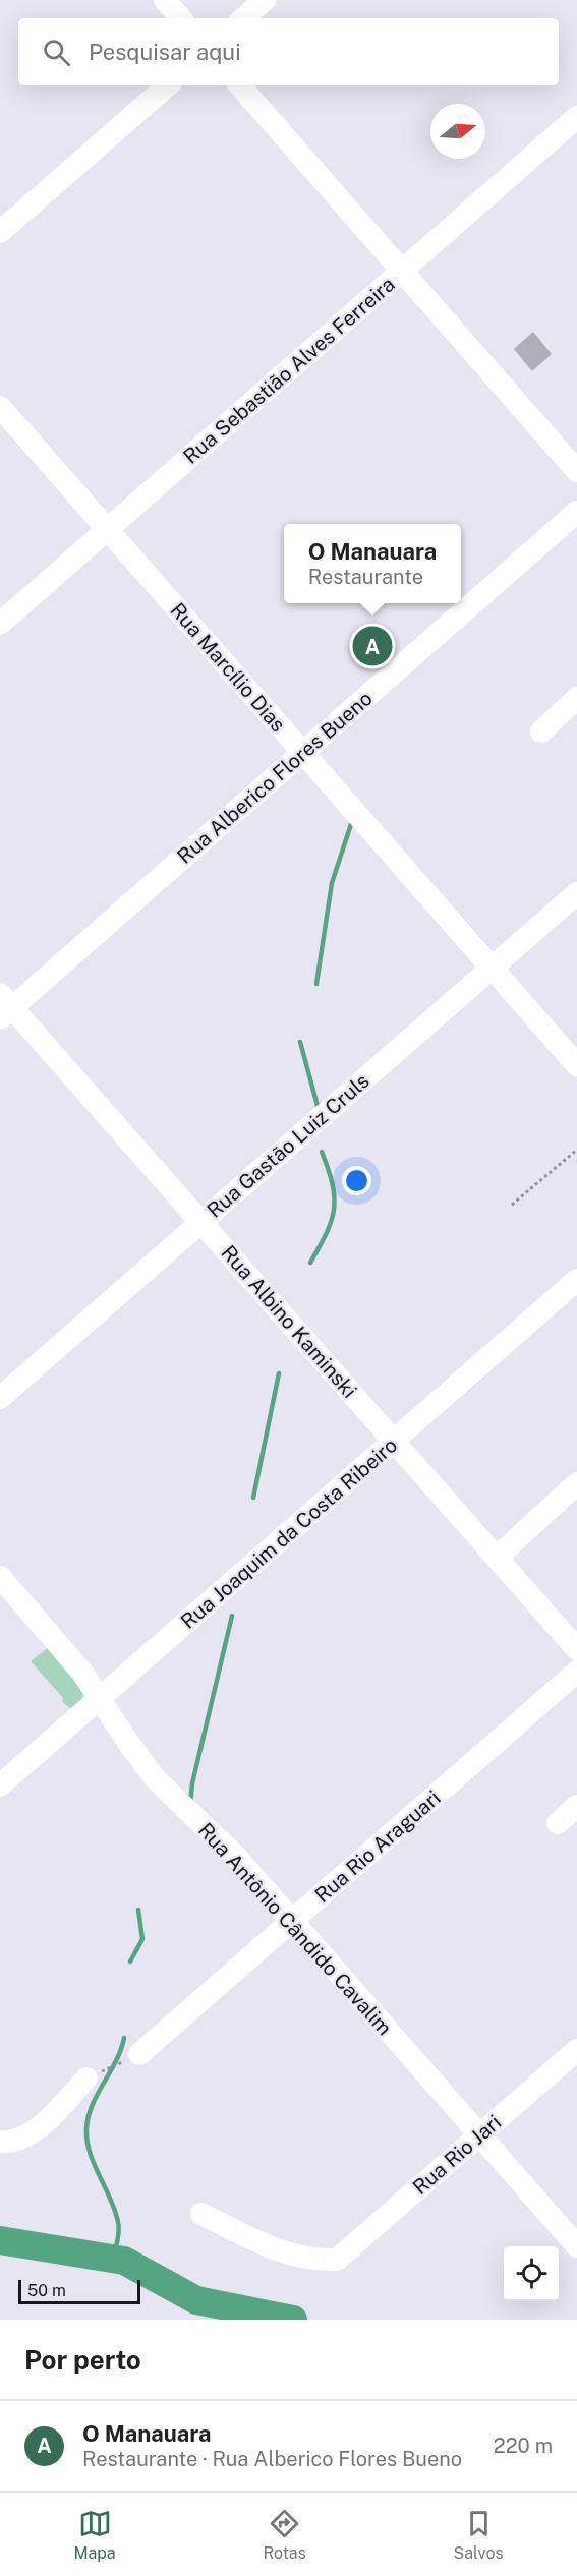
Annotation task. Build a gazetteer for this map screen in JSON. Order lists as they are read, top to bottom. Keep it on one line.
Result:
{"streets":{"street":["Rua Sebastião Alves Ferreira","Rua Marcílio Dias","Rua Alberico Flores Bueno","Rua Gastão Luiz Cruls","Rua Albino Kaminski","Rua Joaquim da Costa Ribeiro","Rua Rio Araguari","Rua Antônio Cândido Cavalim","Rua Rio Jari"]},"crossings":[["Rua Sebastião Alves Ferreira","Rua Marcílio Dias"],["Rua Marcílio Dias","Rua Alberico Flores Bueno"],["Rua Marcílio Dias","Rua Gastão Luiz Cruls"],["Rua Alberico Flores Bueno","Rua Albino Kaminski"],["Rua Gastão Luiz Cruls","Rua Albino Kaminski"],["Rua Albino Kaminski","Rua Joaquim da Costa Ribeiro"],["Rua Joaquim da Costa Ribeiro","Rua Antônio Cândido Cavalim"],["Rua Rio Araguari","Rua Antônio Cândido Cavalim"],["Rua Antônio Cândido Cavalim","Rua Rio Jari"]],"scale_bar":"50 m","north":"right","page":{"search":"Pesquisar aqui","popup":["O Manauara","Restaurante"],"pins":"A","scale":"50 m","heading":"Por perto","list":[{"mark":"A","name":"O Manauara","note":"Restaurante · Rua Alberico Flores Bueno","value":"220 m"}],"nav":["Mapa","Rotas","Salvos"]}}
